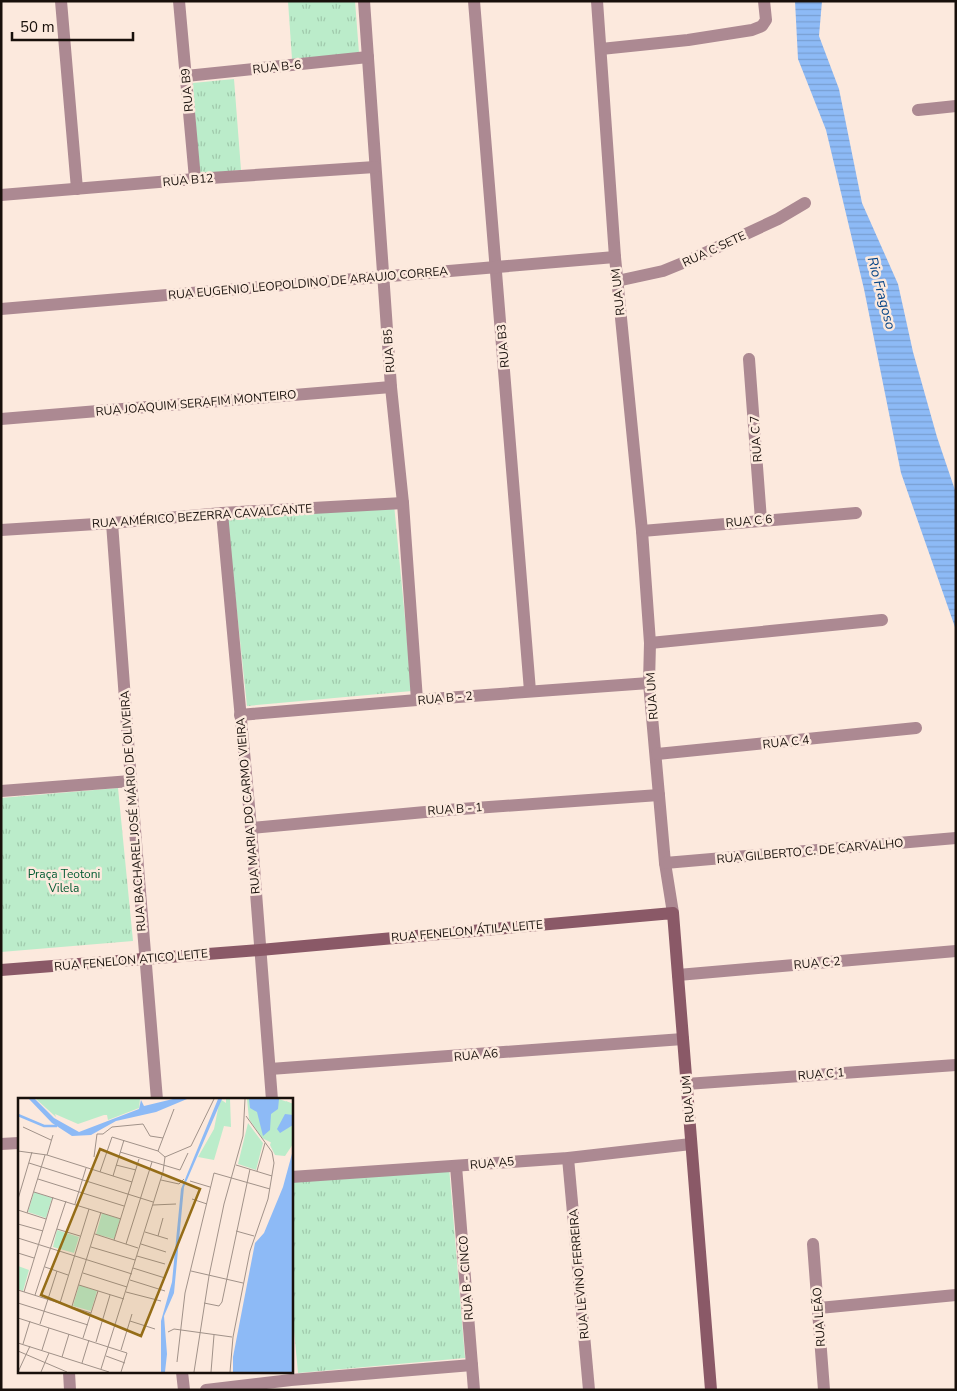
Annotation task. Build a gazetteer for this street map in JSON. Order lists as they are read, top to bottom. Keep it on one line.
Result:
{"streets":{"street":["RUA B-6","RUA B9","RUA B12","RUA C SETE","RUA EUGENIO LEOPOLDINO DE ARAUJO CORREA","RUA UM","RUA B3","RUA B5","RUA JOAQUIM SERAFIM MONTEIRO","RUA C 7","RUA AMÉRICO BEZERRA CAVALCANTE","RUA C 6","RUA B - 2","RUA C 4","RUA MARIA DO CARMO VIEIRA","RUA B - 1","RUA BACHAREL JOSÉ MÁRIO DE OLIVEIRA","RUA GILBERTO C. DE CARVALHO","RUA FENELON ÁTILA LEITE","RUA FENELON ATICO LEITE","RUA C 2","RUA A6","RUA C 1","RUA A5","RUA LEVINO FERREIRA","RUA B - CINCO","RUA LEÃO"]},"crossings":[["RUA B-6","RUA B9"],["RUA B-6","RUA B5"],["RUA B9","RUA B12"],["RUA B12","RUA B5"],["RUA C SETE","RUA UM"],["RUA EUGENIO LEOPOLDINO DE ARAUJO CORREA","RUA UM"],["RUA EUGENIO LEOPOLDINO DE ARAUJO CORREA","RUA B3"],["RUA EUGENIO LEOPOLDINO DE ARAUJO CORREA","RUA B5"],["RUA UM","RUA C 6"],["RUA UM","RUA B - 2"],["RUA UM","RUA C 4"],["RUA UM","RUA B - 1"],["RUA UM","RUA GILBERTO C. DE CARVALHO"],["RUA UM","RUA FENELON ÁTILA LEITE"],["RUA UM","RUA C 2"],["RUA UM","RUA A6"],["RUA UM","RUA C 1"],["RUA UM","RUA A5"],["RUA B3","RUA B - 2"],["RUA B5","RUA JOAQUIM SERAFIM MONTEIRO"],["RUA B5","RUA AMÉRICO BEZERRA CAVALCANTE"],["RUA B5","RUA B - 2"],["RUA C 7","RUA C 6"],["RUA AMÉRICO BEZERRA CAVALCANTE","RUA MARIA DO CARMO VIEIRA"],["RUA AMÉRICO BEZERRA CAVALCANTE","RUA BACHAREL JOSÉ MÁRIO DE OLIVEIRA"],["RUA B - 2","RUA MARIA DO CARMO VIEIRA"],["RUA MARIA DO CARMO VIEIRA","RUA B - 1"],["RUA MARIA DO CARMO VIEIRA","RUA FENELON ÁTILA LEITE"],["RUA MARIA DO CARMO VIEIRA","RUA FENELON ATICO LEITE"],["RUA MARIA DO CARMO VIEIRA","RUA A6"],["RUA BACHAREL JOSÉ MÁRIO DE OLIVEIRA","RUA FENELON ATICO LEITE"],["RUA FENELON ÁTILA LEITE","RUA FENELON ATICO LEITE"],["RUA A5","RUA LEVINO FERREIRA"],["RUA A5","RUA B - CINCO"]],"water":["Rio Fragoso"],"parks":["Praça Teotoni Vilela"],"scale_bar":"50 m"}
